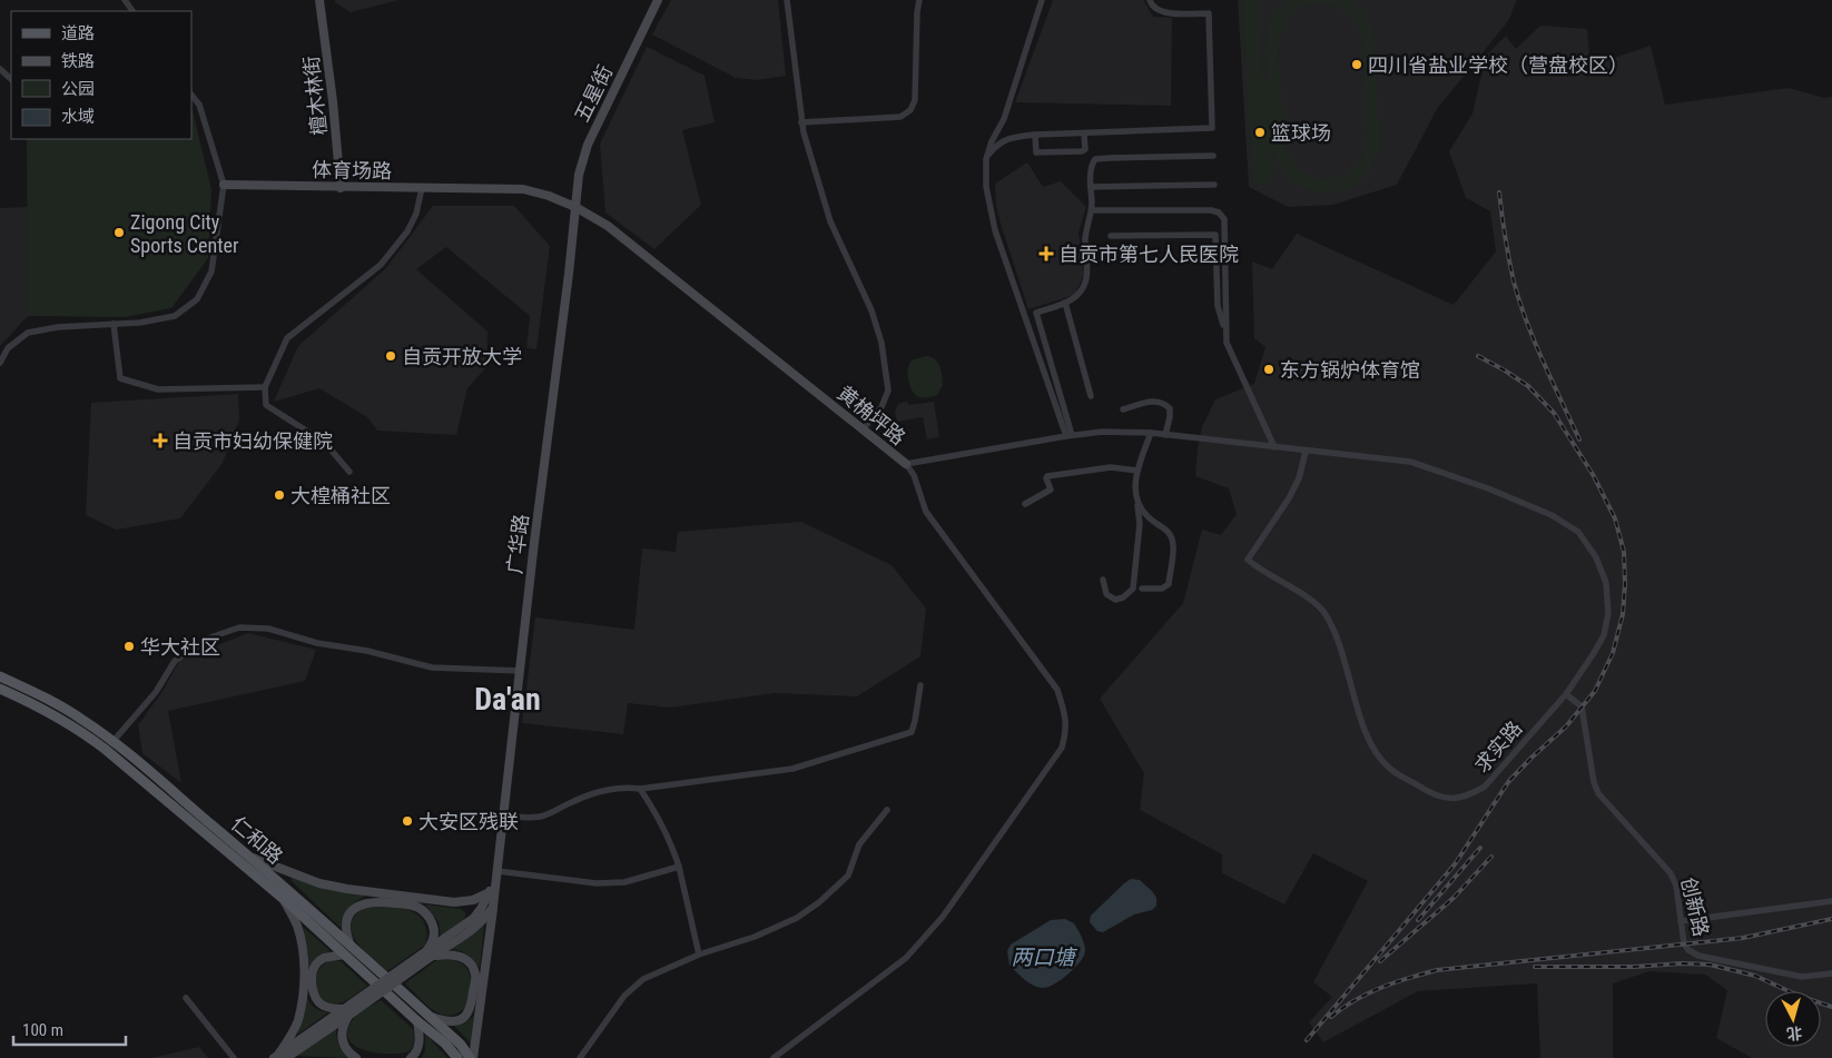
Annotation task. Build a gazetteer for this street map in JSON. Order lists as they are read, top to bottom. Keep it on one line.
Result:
{"streets":{"main road":["五星街","檀木林街","体育场路","黄桷坪路","广华路","仁和路"],"street":["求实路","创新路"]},"crossings":[["五星街","体育场路"],["五星街","黄桷坪路"],["五星街","广华路"],["檀木林街","体育场路"],["体育场路","黄桷坪路"],["体育场路","广华路"],["黄桷坪路","广华路"],["黄桷坪路","求实路"],["广华路","仁和路"],["求实路","创新路"]],"districts":["Da'an"],"water":["两口塘"],"places":{"other":["四川省盐业学校（营盘校区）","篮球场","Zigong City Sports Center","自贡开放大学","东方锅炉体育馆","大楻桶社区","华大社区","大安区残联"],"health":["自贡市第七人民医院","自贡市妇幼保健院"]},"legend":["道路","铁路","公园","水域"],"scale_bar":"100 m","north":"bottom"}
